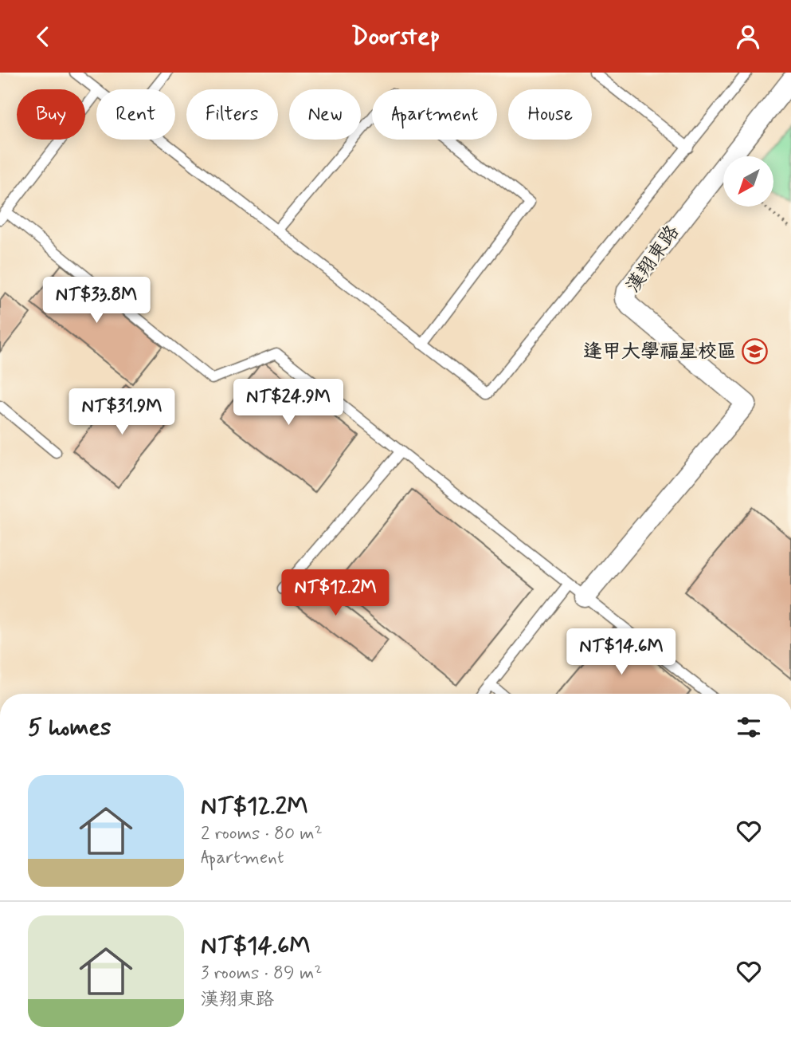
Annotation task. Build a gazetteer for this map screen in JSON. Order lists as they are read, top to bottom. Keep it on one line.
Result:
{"streets":{"street":["漢翔東路"]},"places":{"school or university":["逢甲大學福星校區"]},"north":"bottom left","page":{"header":"Doorstep","chip":["Buy","Rent","Filters","New","Apartment","House"],"price":["NT$33.8M","NT$24.9M","NT$31.9M","NT$12.2M","NT$14.6M"],"heading":"5 homes","list":[{"name":"NT$12.2M","note":"2 rooms · 80 m² · Apartment"},{"name":"NT$14.6M","note":"3 rooms · 89 m² · 漢翔東路"}]}}
